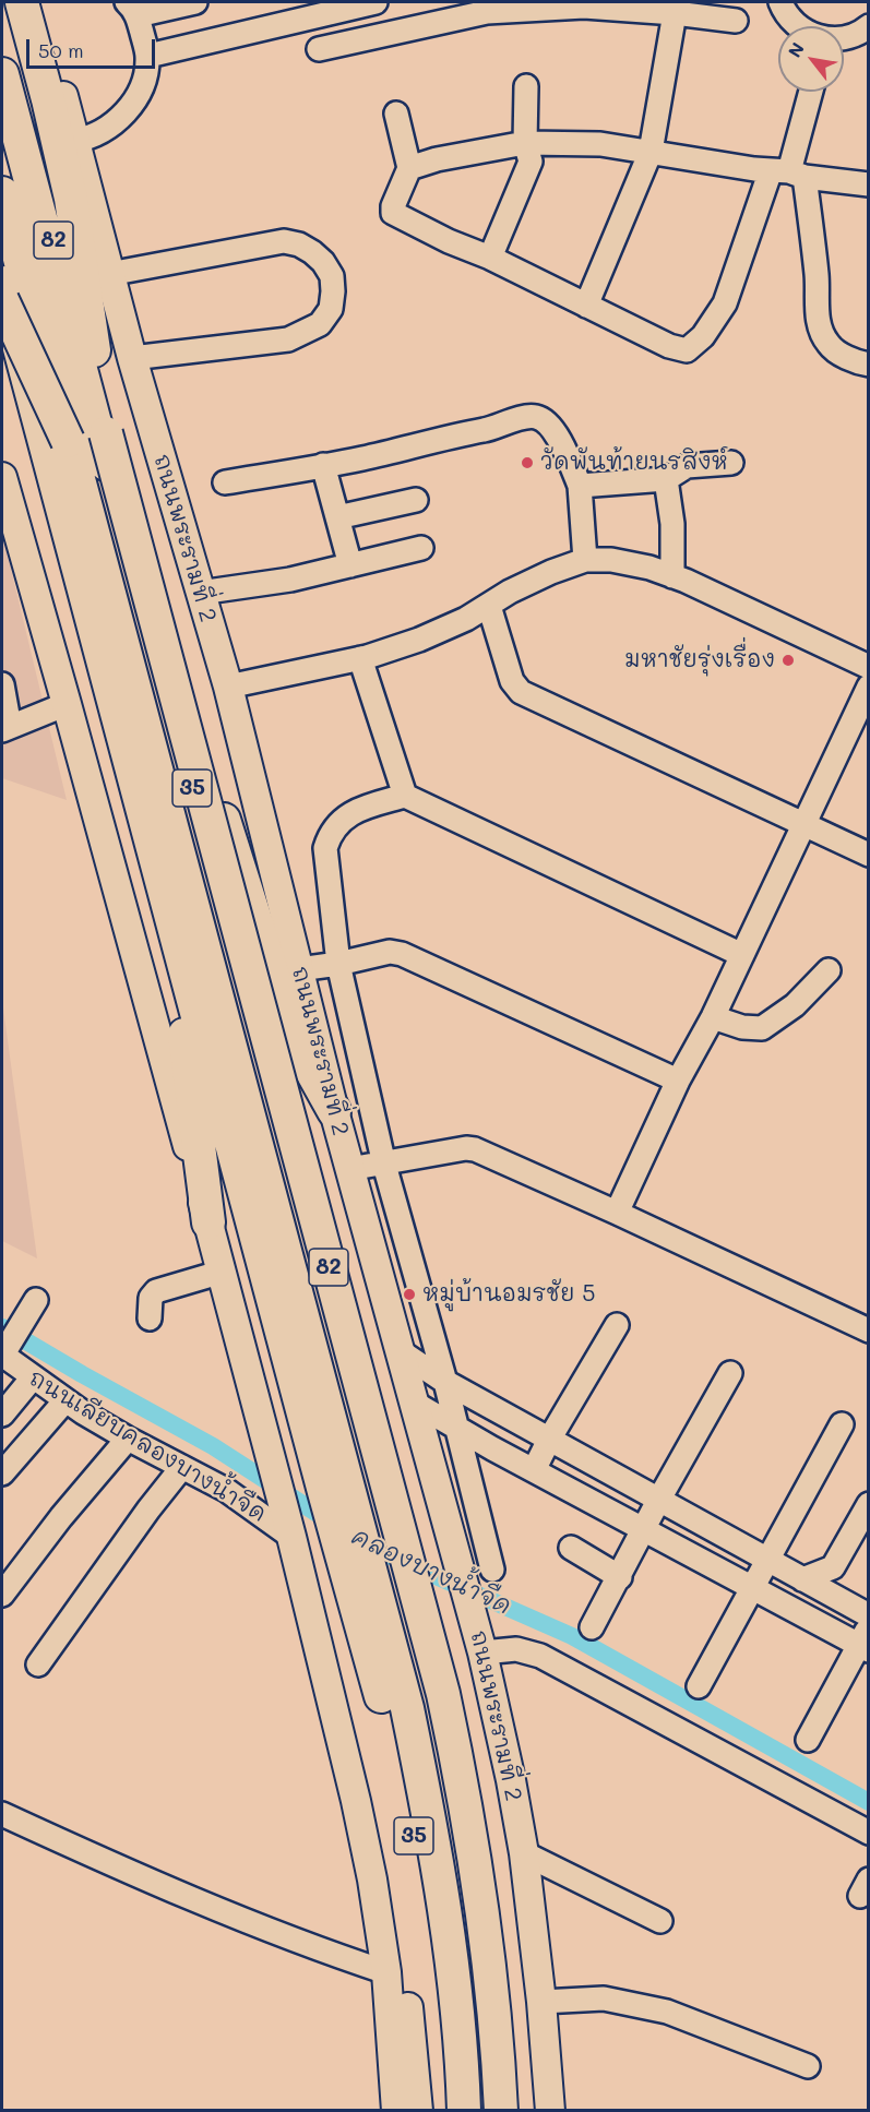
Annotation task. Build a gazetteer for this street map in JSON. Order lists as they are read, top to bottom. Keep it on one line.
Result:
{"streets":{"highway":["82","35"],"main road":["ถนนพระรามที่ 2"],"street":["ถนนเลียบคลองบางน้ำจืด"]},"crossings":[["82","35"],["35","ถนนเลียบคลองบางน้ำจืด"]],"water":["คลองบางน้ำจืด"],"places":["วัดพันท้ายนรสิงห์","มหาชัยรุ่งเรื่อง","หมู่บ้านอมรชัย 5"],"scale_bar":"50 m","north":"top left"}
